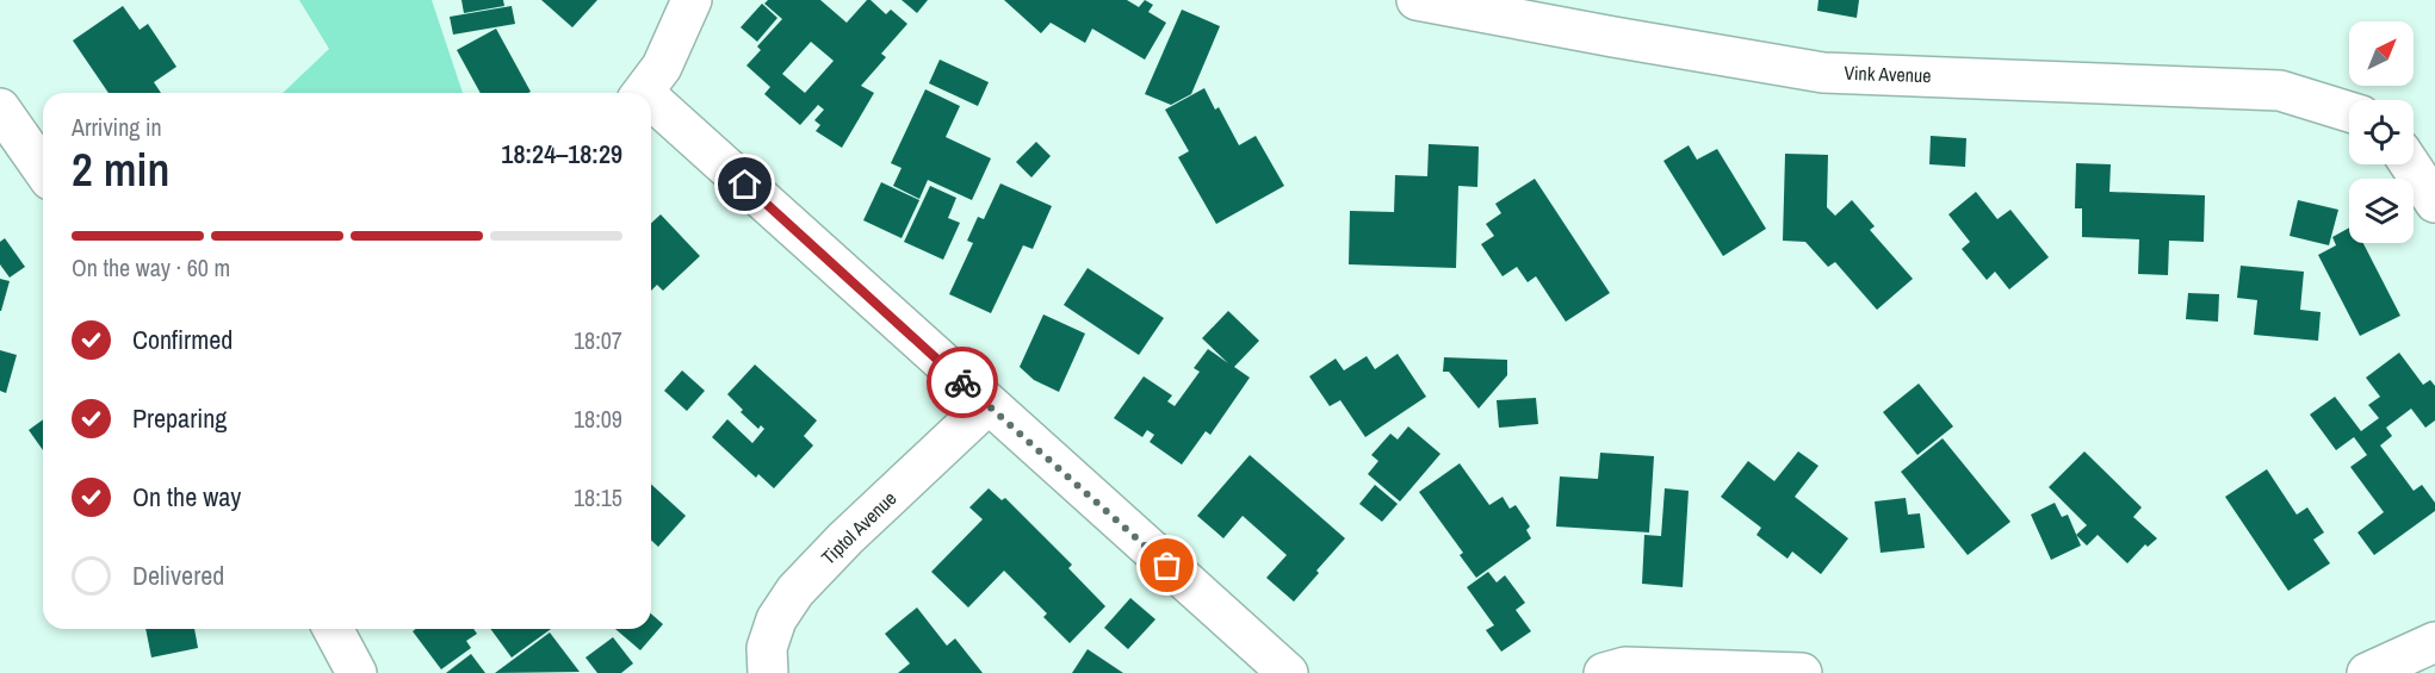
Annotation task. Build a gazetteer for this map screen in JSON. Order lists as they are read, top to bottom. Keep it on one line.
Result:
{"streets":{"street":["Vink Avenue","Tiptol Avenue"]},"north":"top right","page":{"heading":["2 min","Arriving in","18:24–18:29"],"bar":"On the way · 60 m","list":[["Confirmed","18:07"],["Preparing","18:09"],["On the way","18:15"],"Delivered"]}}
